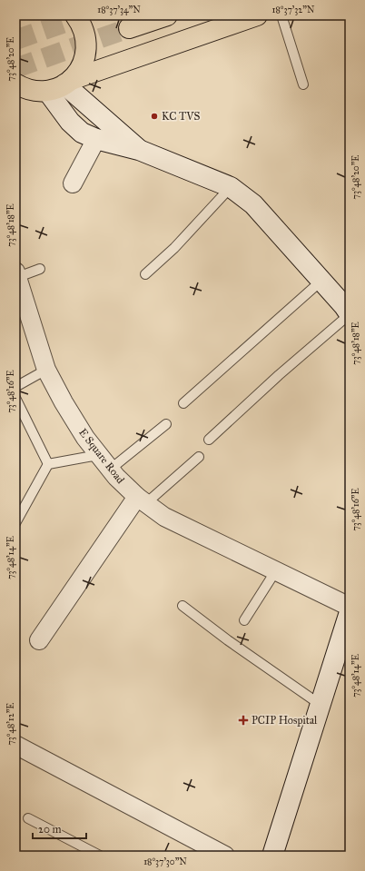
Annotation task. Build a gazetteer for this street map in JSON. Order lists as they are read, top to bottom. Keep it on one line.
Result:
{"streets":{"street":["E Square Road"]},"places":{"other":["KC TVS"],"health":["PCIP Hospital"]},"scale_bar":"20 m","coordinates":["18°37'34\"N","18°37'32\"N","73°48'20\"E","73°48'18\"E","73°48'16\"E","73°48'14\"E","73°48'12\"E","18°37'30\"N"]}
